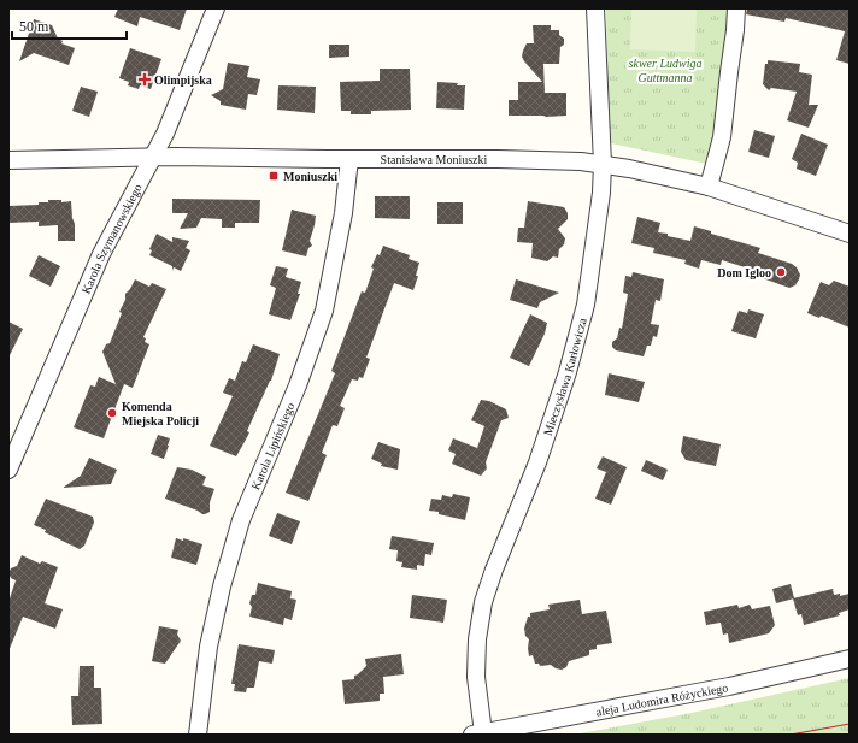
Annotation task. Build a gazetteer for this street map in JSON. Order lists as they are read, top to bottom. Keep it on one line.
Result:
{"streets":{"street":["Stanisława Moniuszki","Karola Szymanowskiego","Mieczysława Karłowicza","Karola Lipińskiego","aleja Ludomira Różyckiego"]},"crossings":[["Stanisława Moniuszki","Karola Szymanowskiego"],["Stanisława Moniuszki","Mieczysława Karłowicza"],["Stanisława Moniuszki","Karola Lipińskiego"],["Mieczysława Karłowicza","aleja Ludomira Różyckiego"]],"parks":["skwer Ludwiga Guttmanna"],"places":{"health":["Olimpijska"],"transit":["Moniuszki"],"other":["Dom Igloo","Komenda Miejska Policji"]},"scale_bar":"50 m"}
